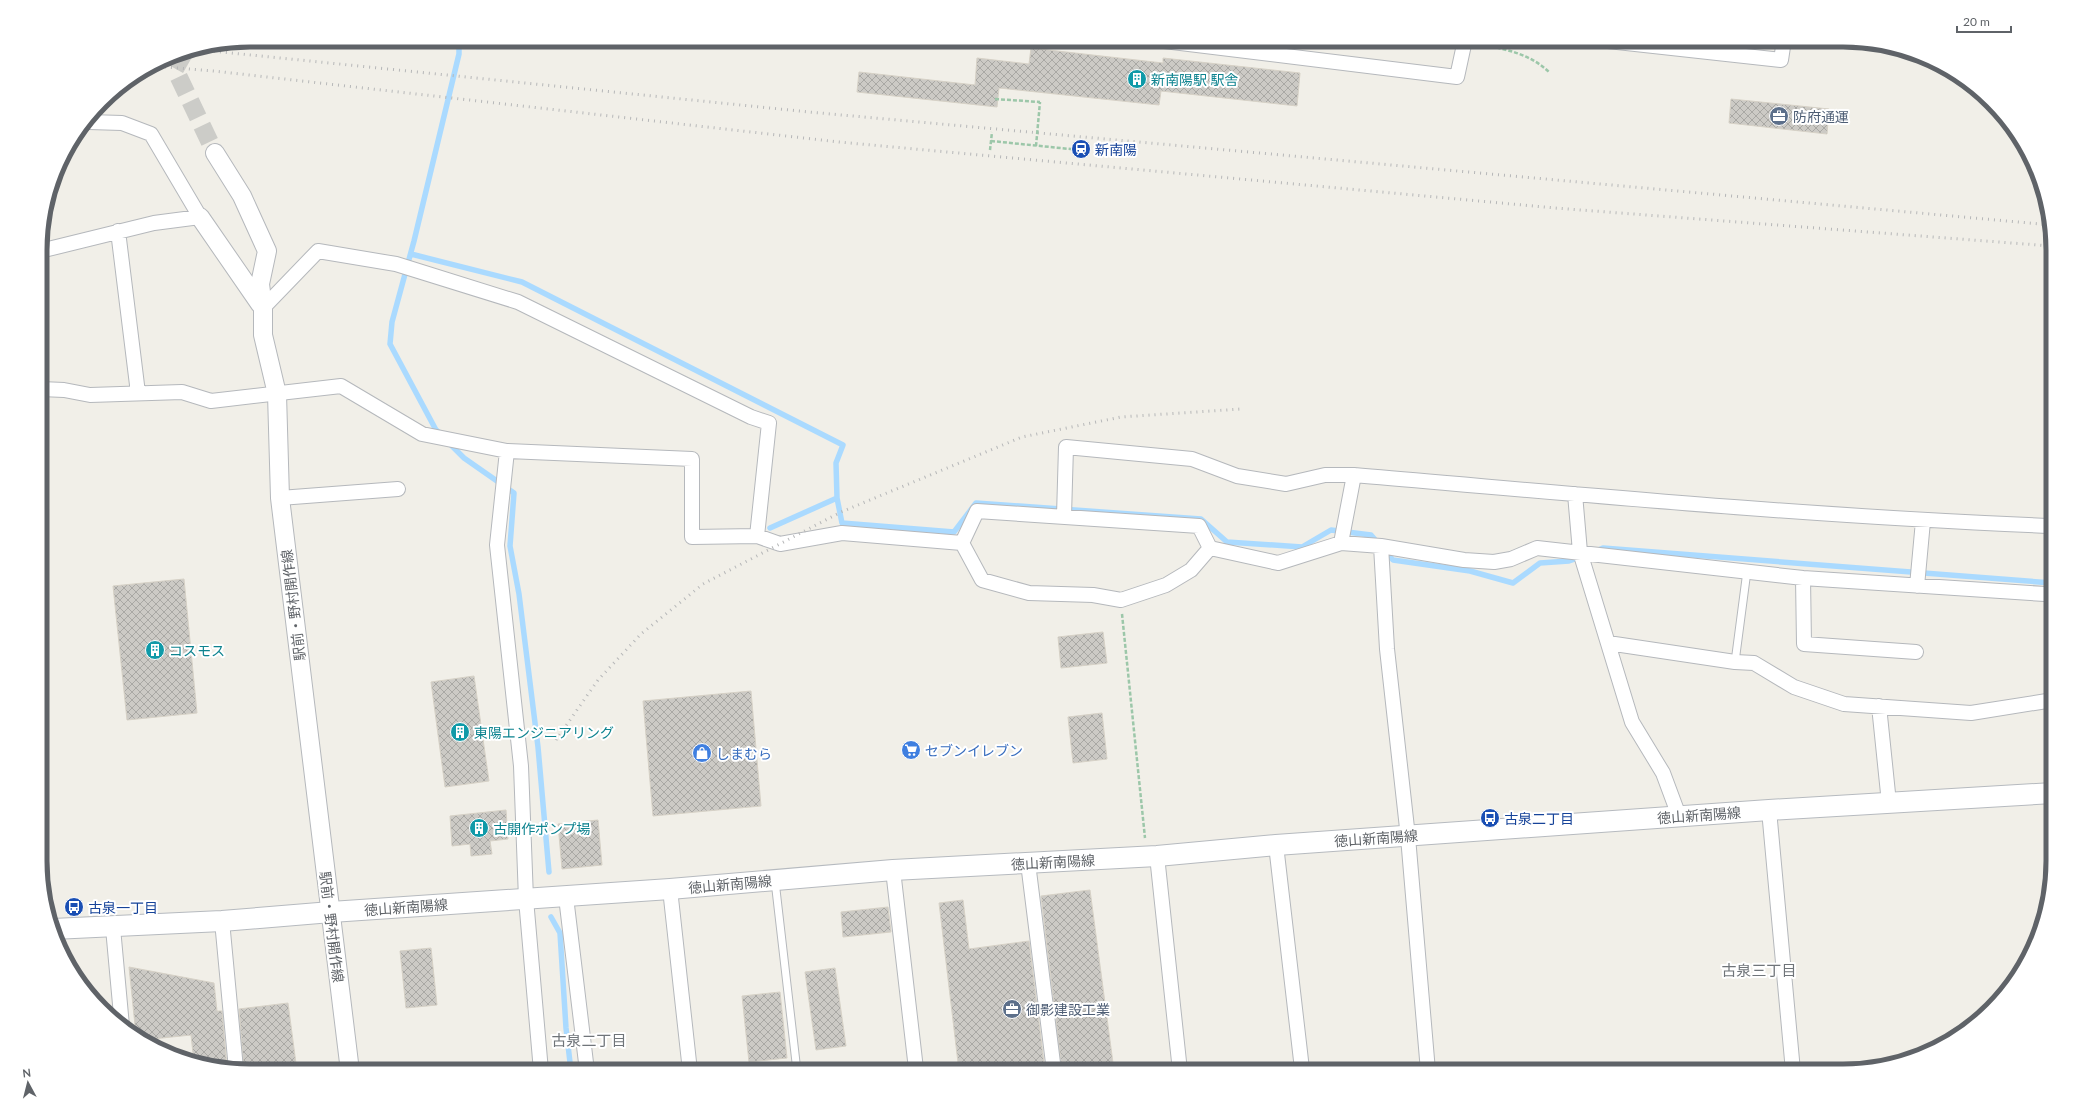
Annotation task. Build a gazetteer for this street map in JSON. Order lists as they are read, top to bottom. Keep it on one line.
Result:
{"streets":{"main road":["徳山新南陽線"],"street":["駅前・野村開作線"]},"crossings":[["駅前・野村開作線","徳山新南陽線"]],"districts":["古泉三丁目","古泉二丁目"],"places":{"building":["新南陽駅 駅舎","コスモス","東陽エンジニアリング","古開作ポンプ場"],"office":["防府通運","御影建設工業"],"station":["新南陽"],"supermarket":["セブンイレブン"],"shop":["しまむら"],"bus stop":["古泉二丁目","古泉一丁目"]},"scale_bar":"20 m","north":"top"}
